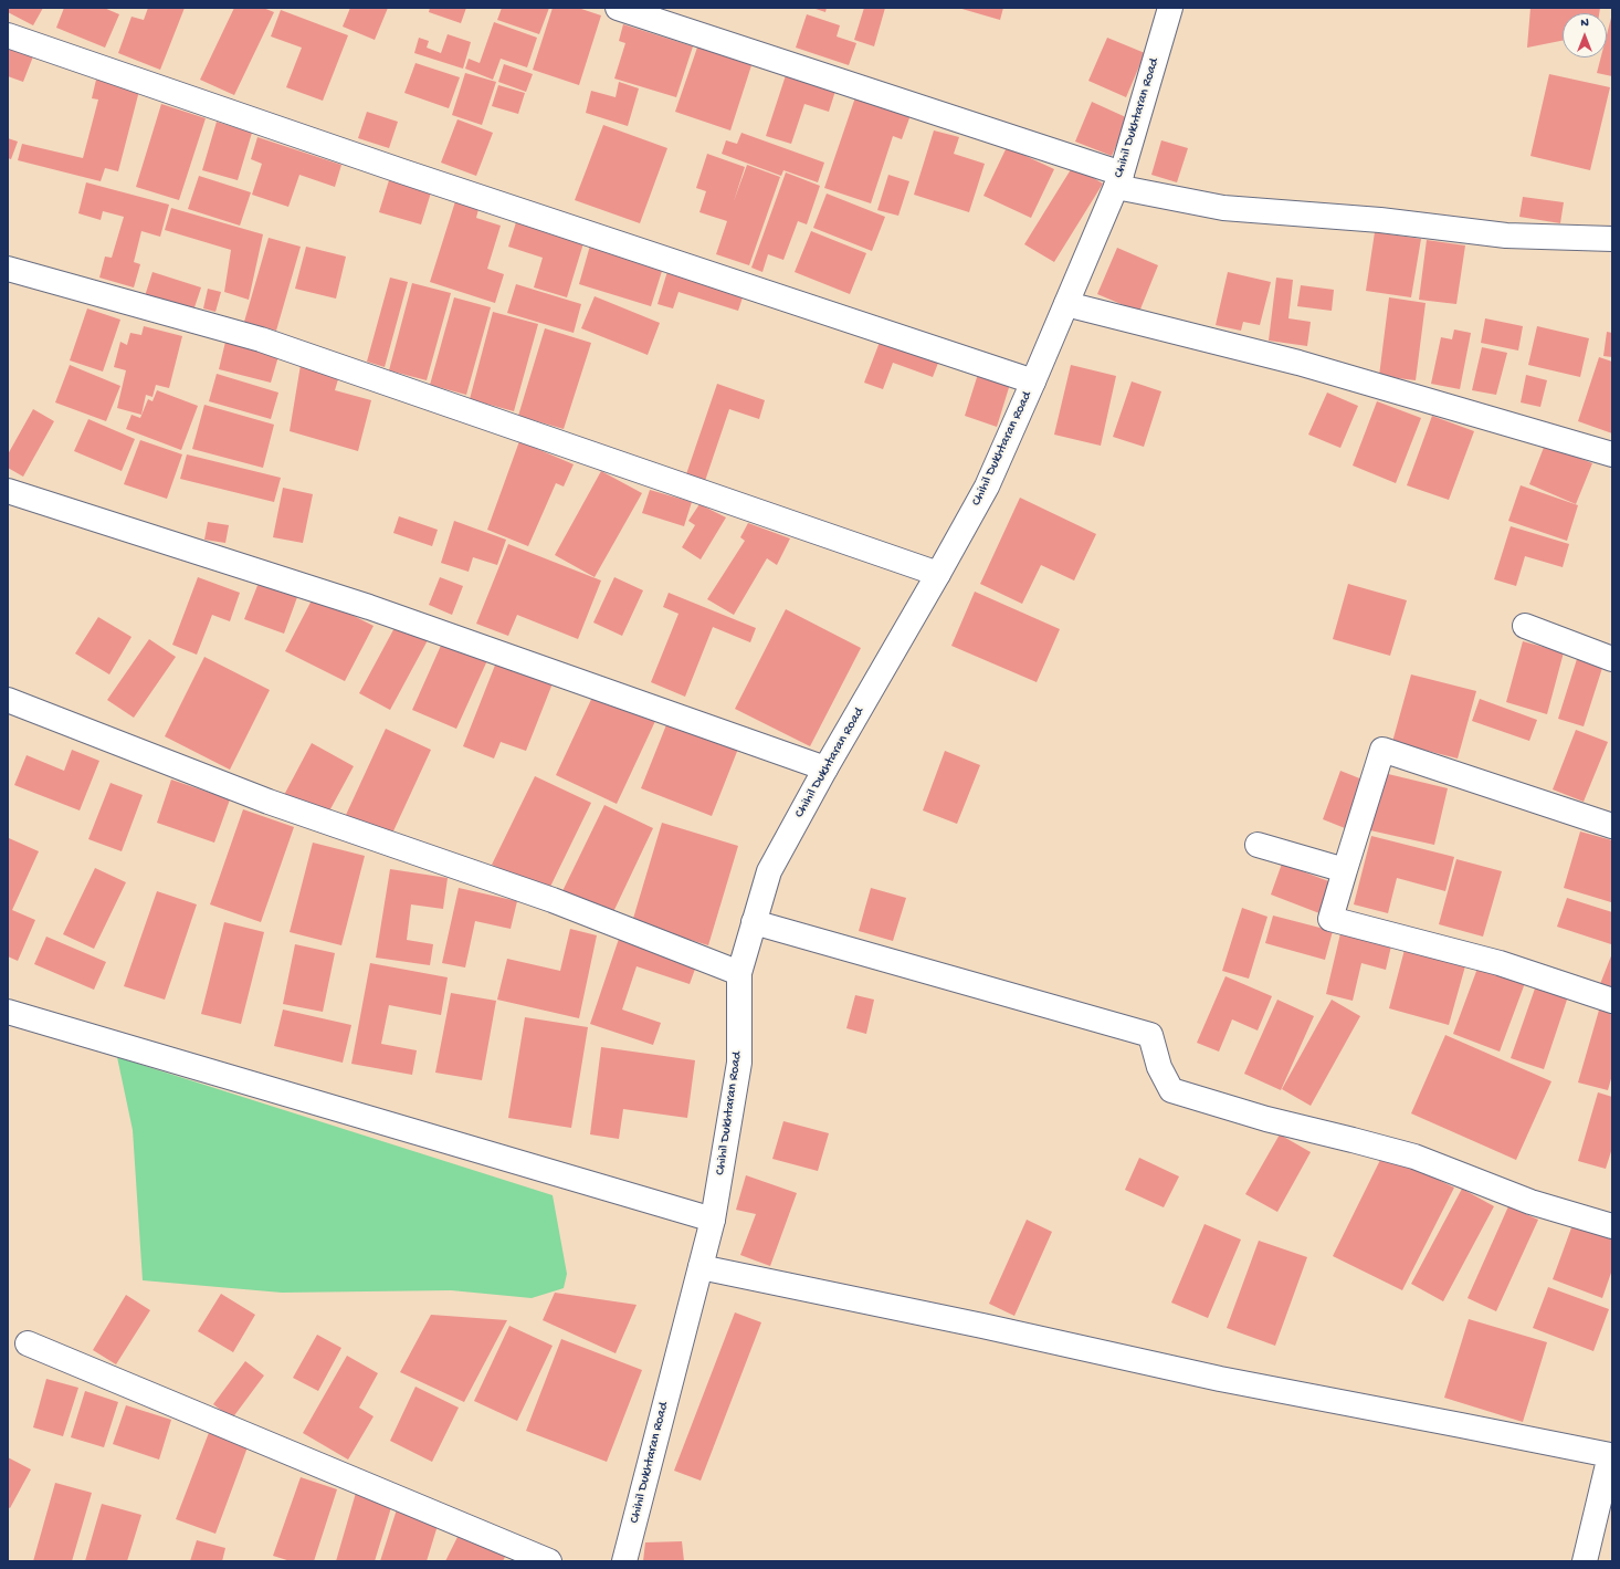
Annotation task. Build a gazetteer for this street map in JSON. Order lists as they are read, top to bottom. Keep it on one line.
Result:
{"streets":{"street":["Chihil Dukhtaran Road"]},"north":"top"}
